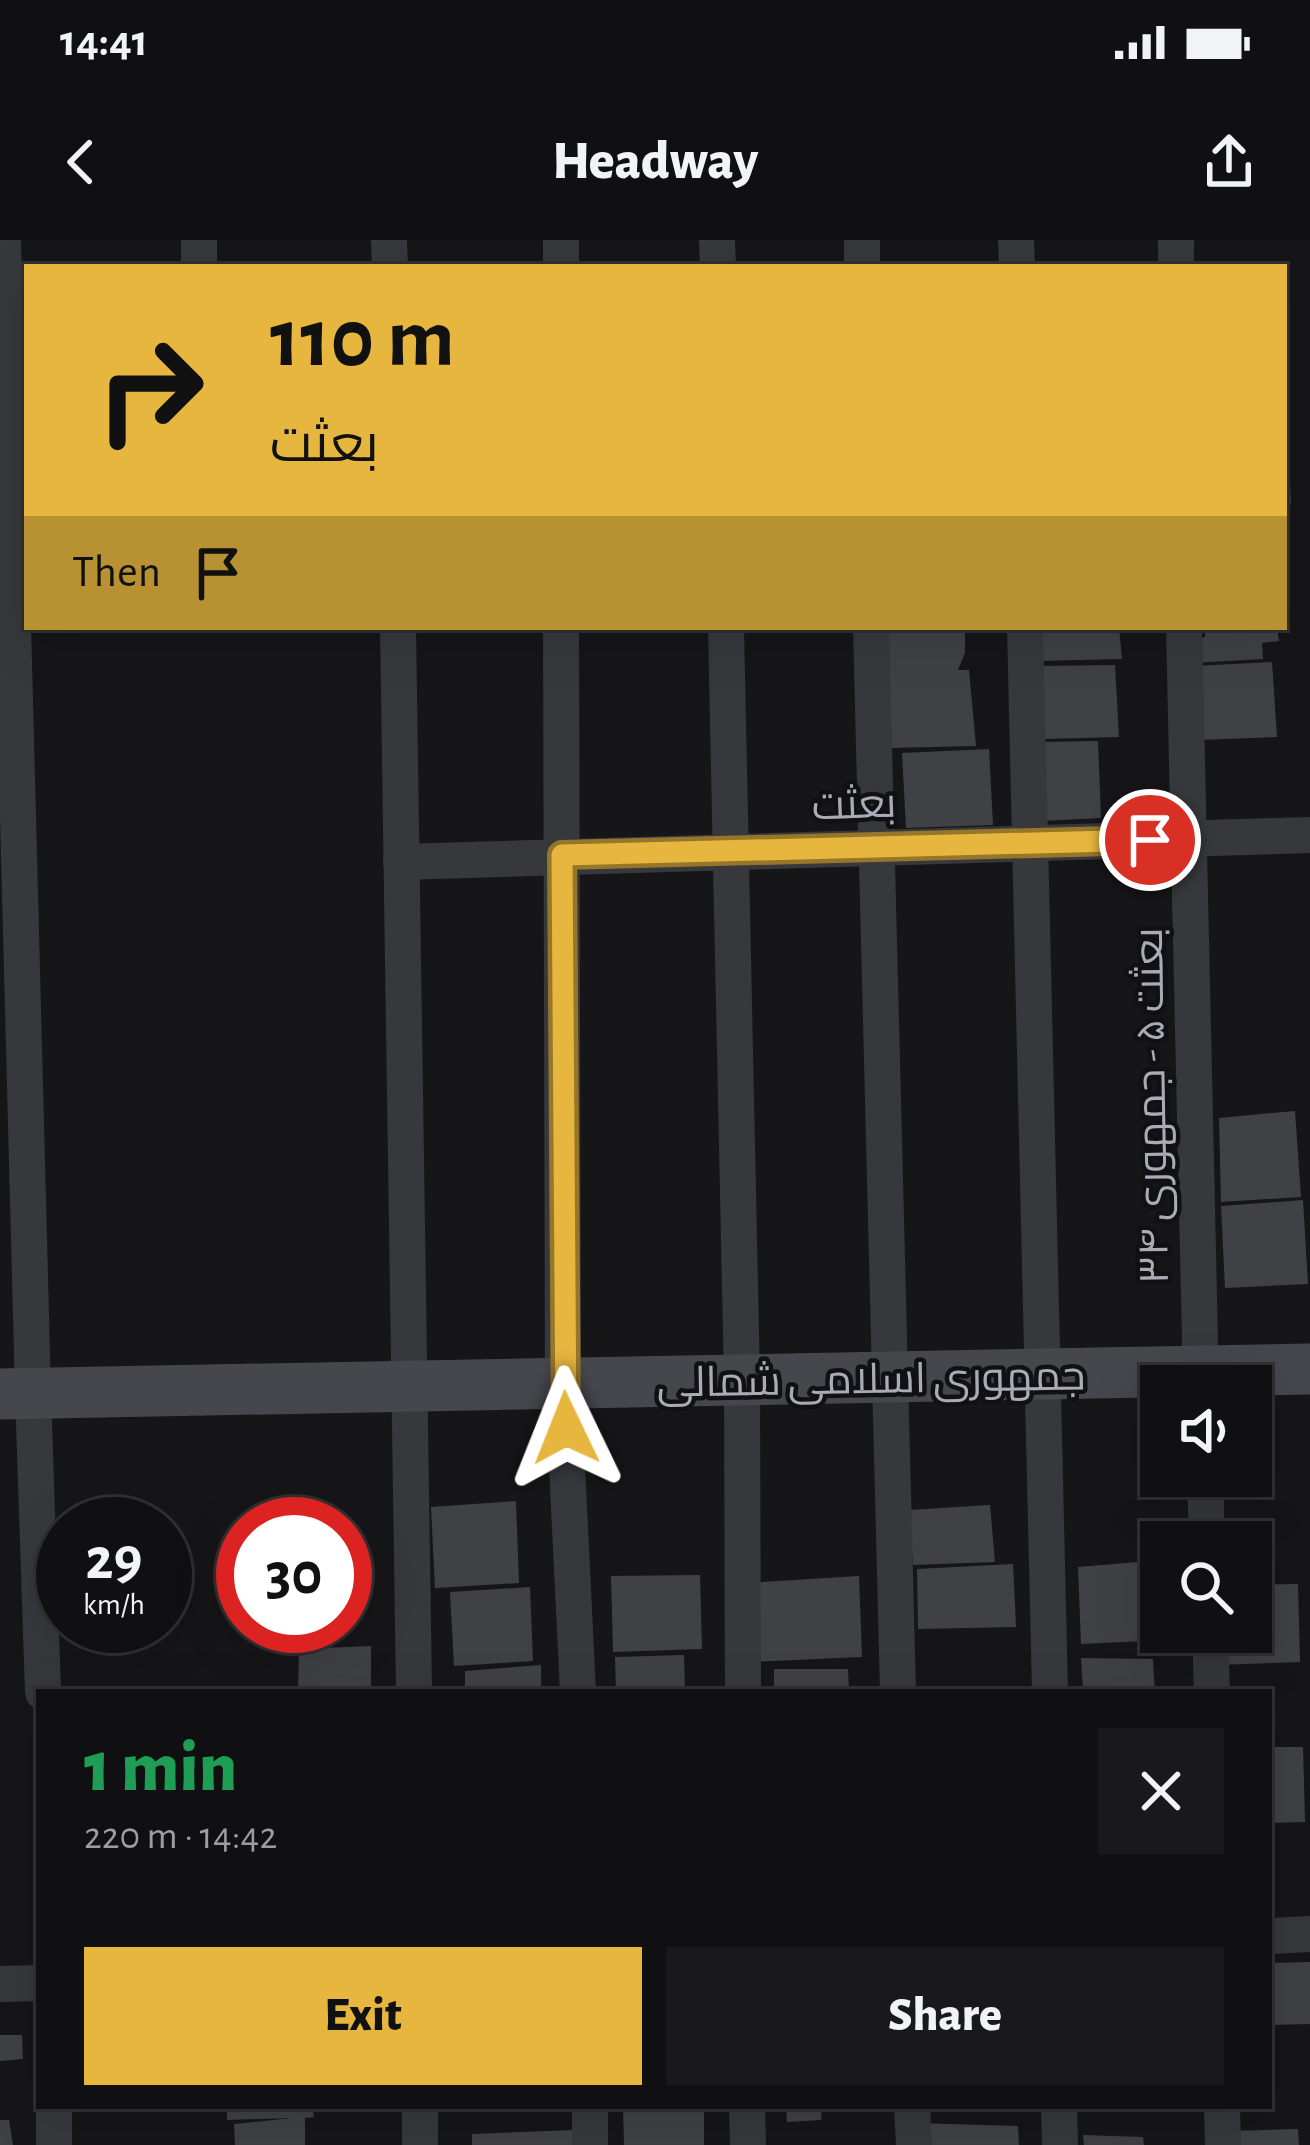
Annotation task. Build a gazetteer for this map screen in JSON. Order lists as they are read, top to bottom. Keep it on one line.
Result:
{"streets":{"street":["بعثت","بعثت ۵ - جمهوری ۳۴","جمهوری اسلامی شمالی"]},"crossings":[["بعثت","بعثت ۵ - جمهوری ۳۴"]],"page":{"status":"14:41","header":"Headway","turn":["110 m","بعثت"],"then":"Then","speed":"29 km/h","limit":"30","heading":["1 min","220 m · 14:42"],"buttons":["Exit","Share"]}}
